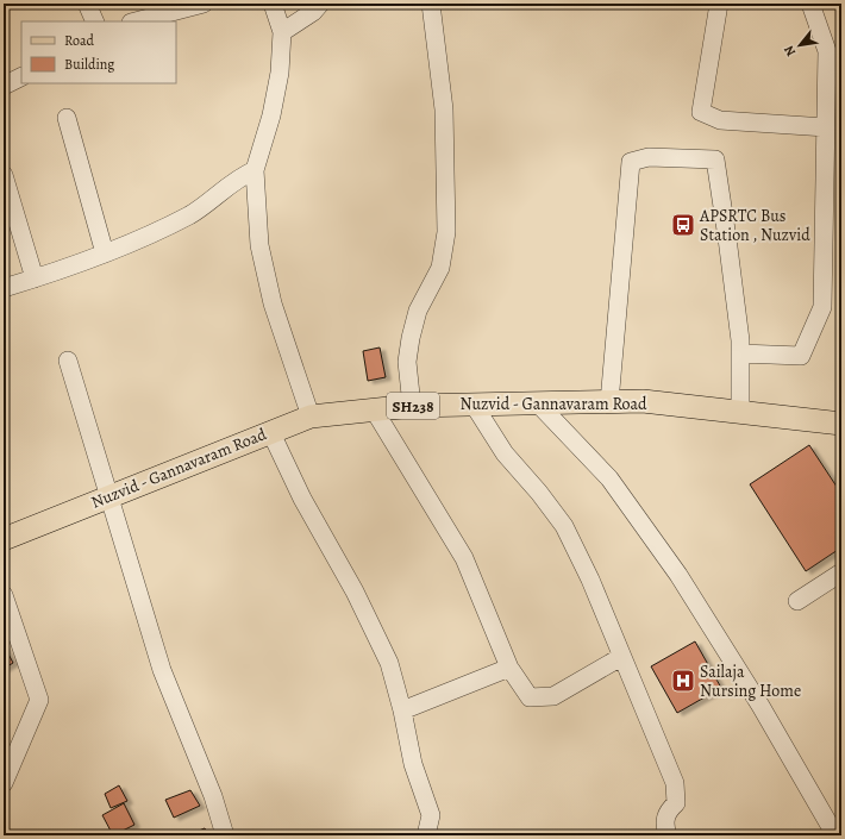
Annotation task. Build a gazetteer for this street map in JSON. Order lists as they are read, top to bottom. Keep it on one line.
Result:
{"streets":{"main road":["Nuzvid - Gannavaram Road","SH238"]},"places":{"bus stop":["APSRTC Bus Station , Nuzvid"],"hospital":["Sailaja Nursing Home"]},"legend":["Road","Building"],"north":"bottom left"}
